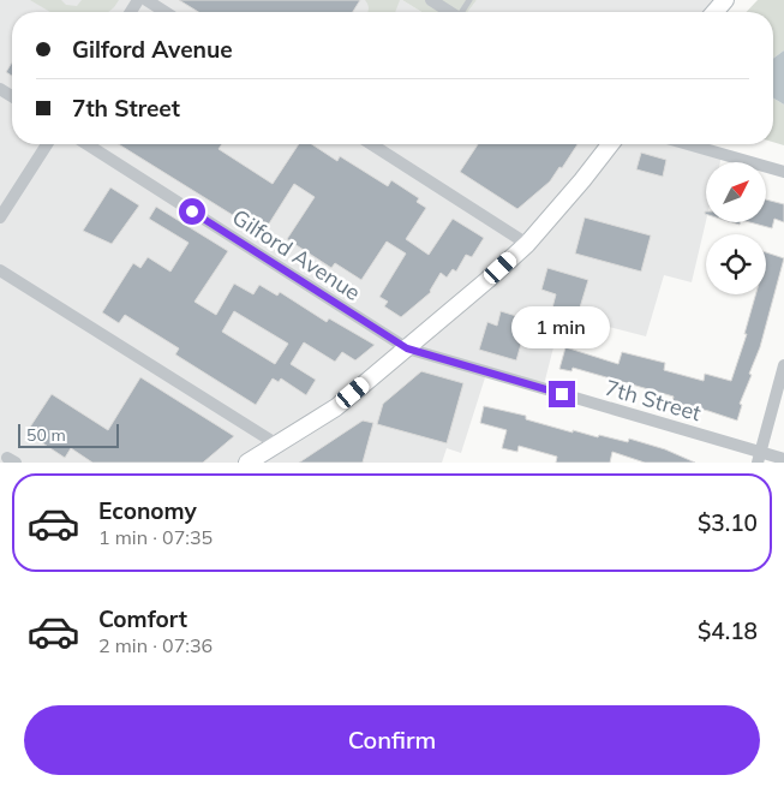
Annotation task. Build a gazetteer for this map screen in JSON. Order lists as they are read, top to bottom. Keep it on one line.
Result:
{"streets":{"street":["Gilford Avenue","7th Street"]},"crossings":[["Gilford Avenue","7th Street"]],"scale_bar":"50 m","north":"top right","page":{"banner":["Gilford Avenue","7th Street"],"bubble":"1 min","scale":"50 m","list":[{"name":"Economy","note":"1 min · 07:35","value":"$3.10"},{"name":"Comfort","note":"2 min · 07:36","value":"$4.18"}],"buttons":"Confirm"}}
